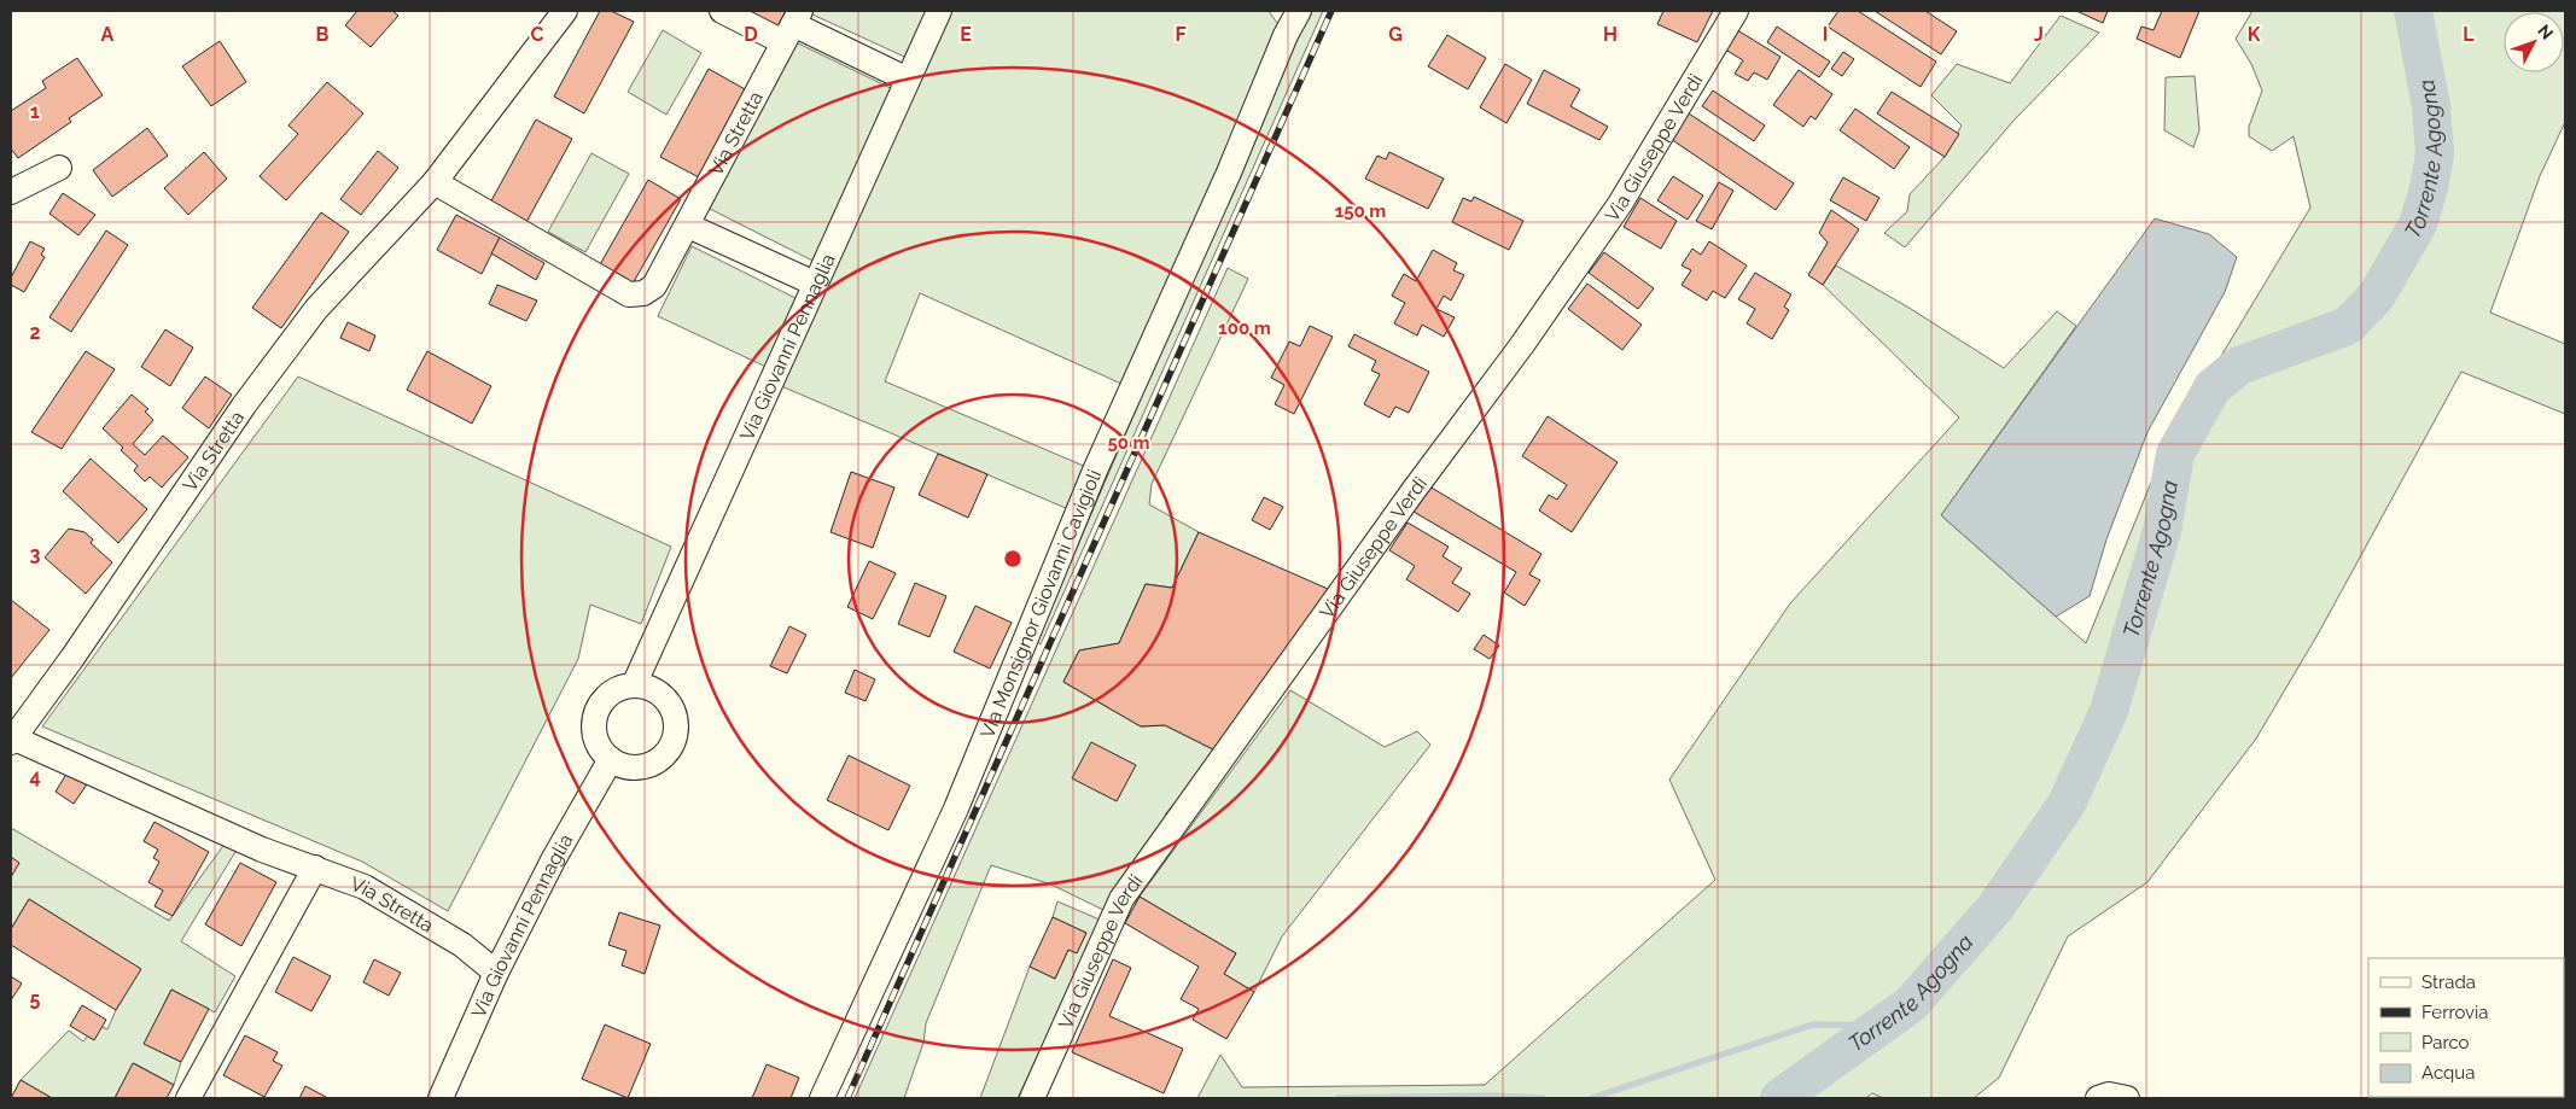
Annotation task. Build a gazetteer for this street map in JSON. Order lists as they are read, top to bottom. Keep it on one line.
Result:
{"streets":{"street":["Via Stretta","Via Giuseppe Verdi","Via Giovanni Pennaglia","Via Monsignor Giovanni Cavigioli"]},"crossings":[["Via Stretta","Via Giovanni Pennaglia"]],"water":["Torrente Agogna"],"legend":["Strada","Ferrovia","Parco","Acqua"],"north":"top right","grid":{"columns":["A","B","C","D","E","F","G","H","I","J","K","L"],"rows":["1","2","3","4","5"]},"rings":["150 m","100 m","50 m"]}
